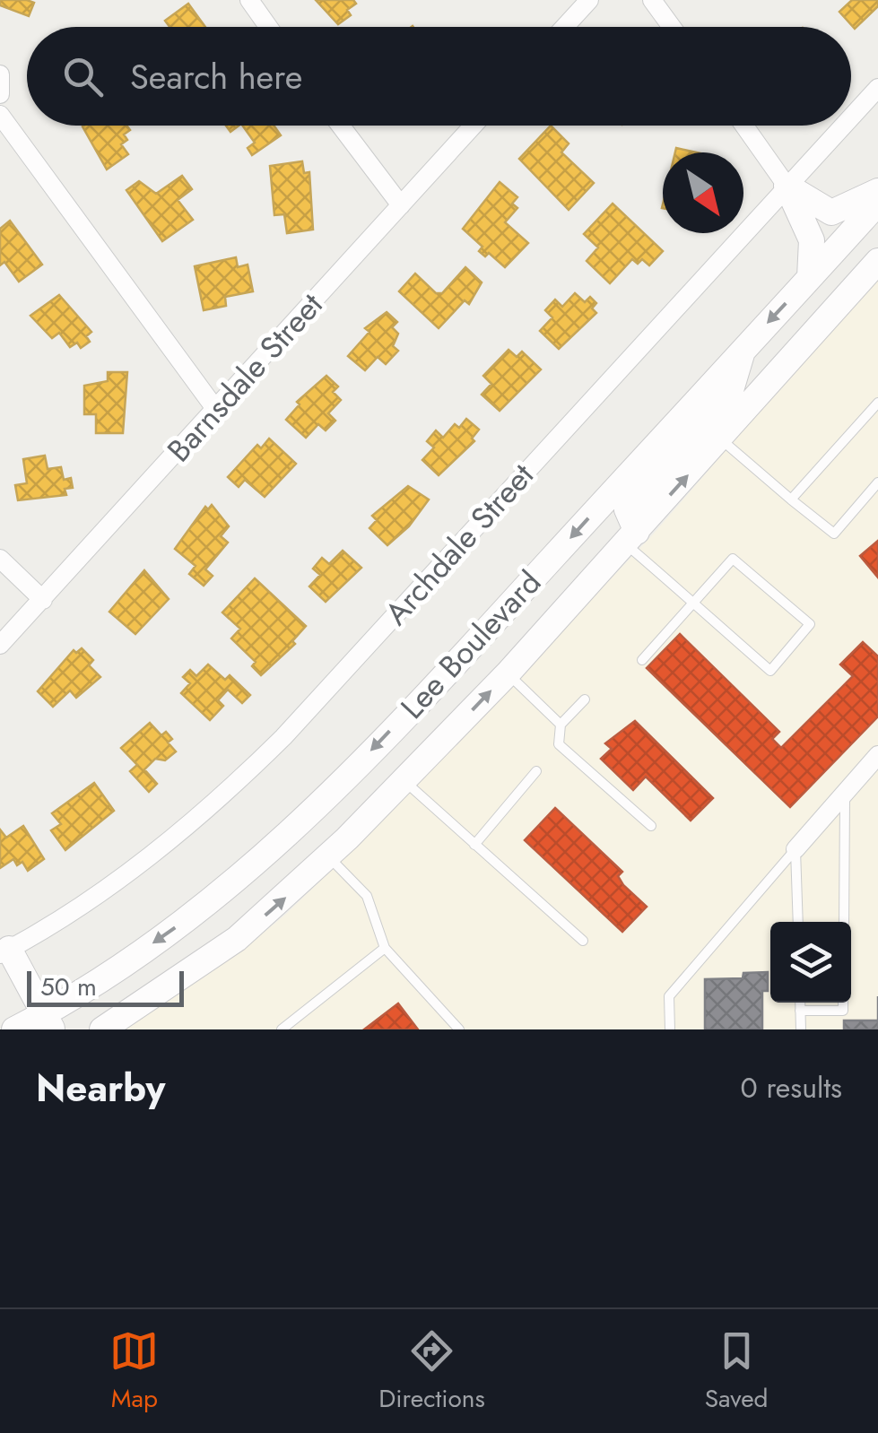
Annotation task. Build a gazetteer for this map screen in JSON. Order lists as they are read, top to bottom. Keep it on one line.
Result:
{"streets":{"main road":["Lee Boulevard"],"street":["Barnsdale Street","Archdale Street"]},"scale_bar":"50 m","north":"bottom right","page":{"search":"Search here","scale":"50 m","heading":["Nearby","0 results"],"nav":["Map","Directions","Saved"]}}
